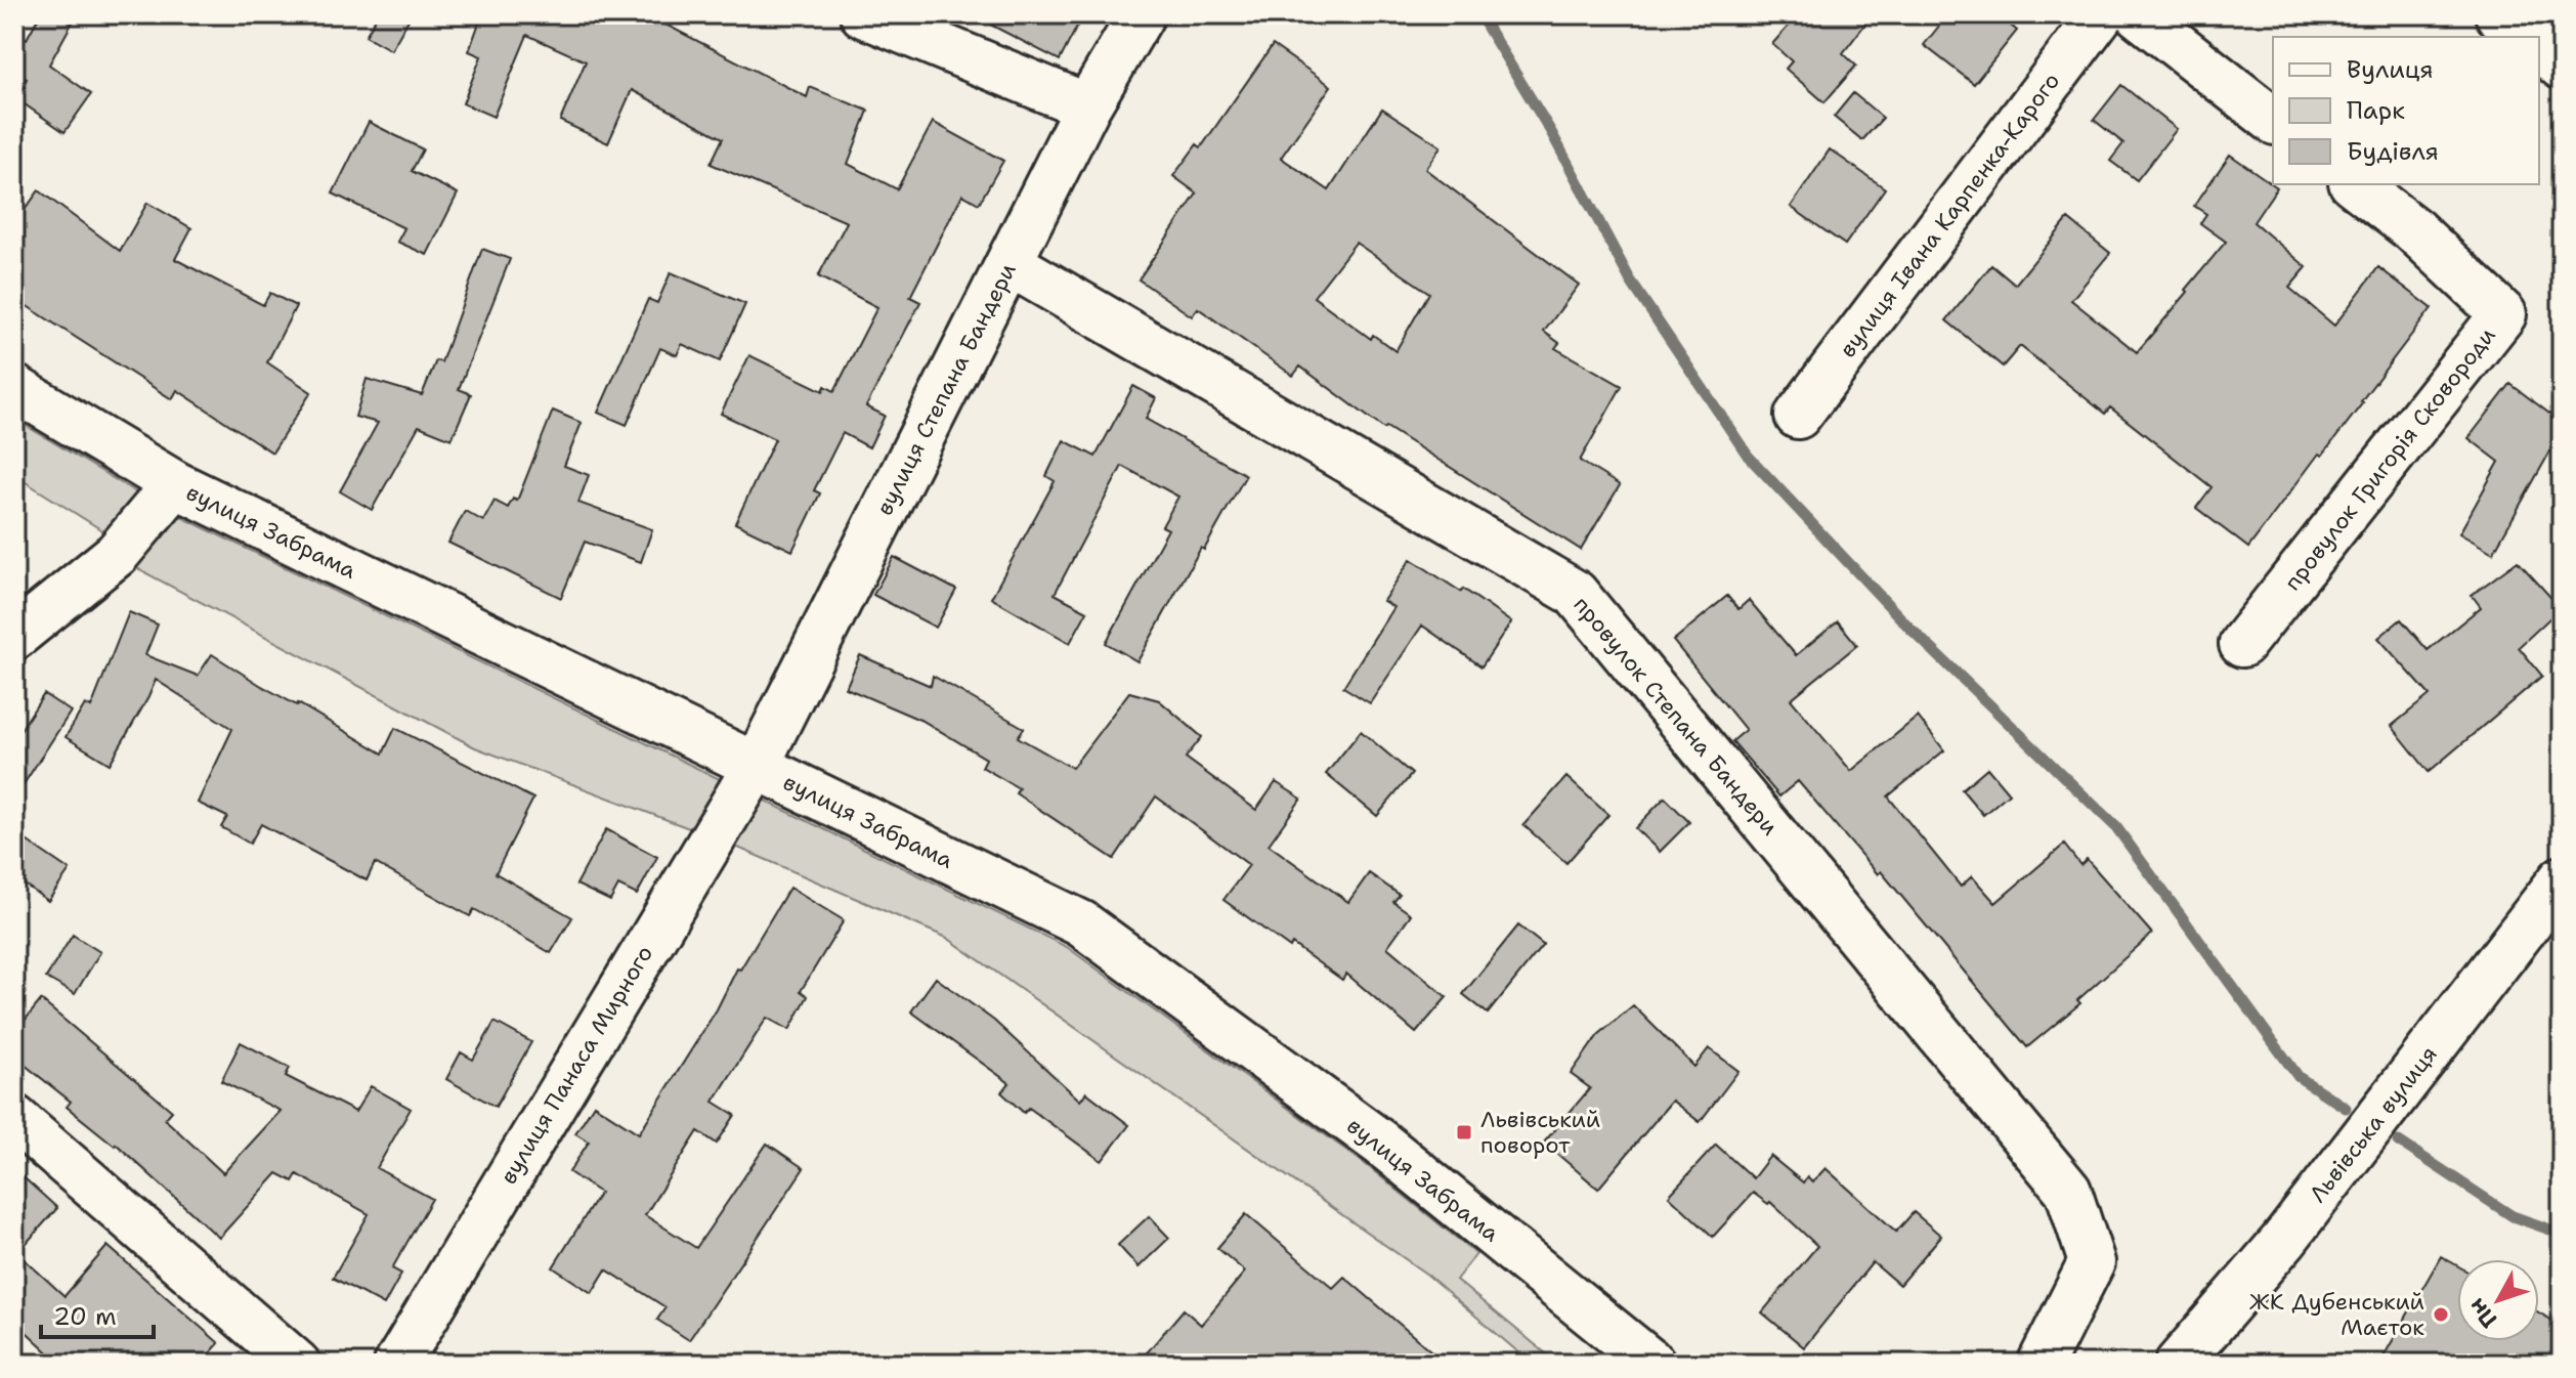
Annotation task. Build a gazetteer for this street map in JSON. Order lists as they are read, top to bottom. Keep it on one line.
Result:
{"streets":{"street":["вулиця Івана Карпенка-Карого","вулиця Степана Бандери","провулок Григорія Сковороди","вулиця Забрама","провулок Степана Бандери","вулиця Панаса Мирного","Львівська вулиця"]},"crossings":[["вулиця Степана Бандери","вулиця Забрама"],["вулиця Степана Бандери","провулок Степана Бандери"],["вулиця Степана Бандери","вулиця Панаса Мирного"],["вулиця Забрама","вулиця Панаса Мирного"]],"places":{"transit":["Львівський поворот"],"other":["ЖК Дубенський Маєток"]},"legend":["Вулиця","Парк","Будівля"],"scale_bar":"20 m","north":"bottom left"}
